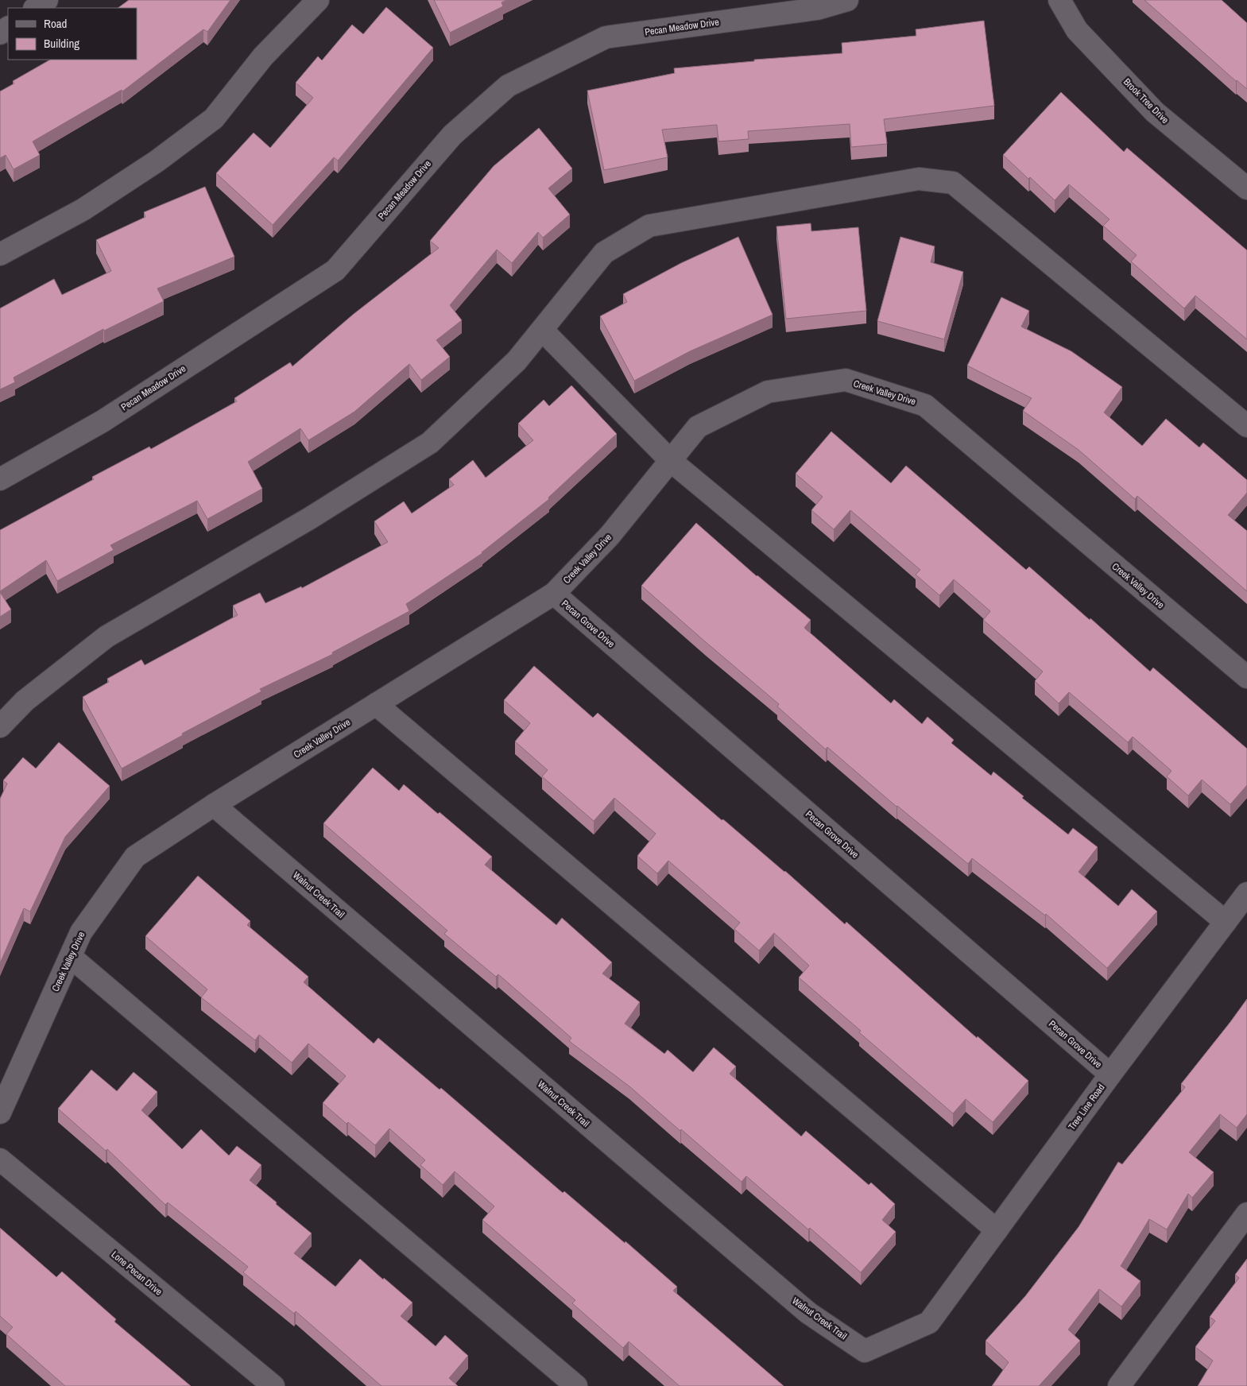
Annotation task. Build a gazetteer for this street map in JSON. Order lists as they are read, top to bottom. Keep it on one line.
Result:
{"streets":{"street":["Pecan Meadow Drive","Brook Tree Drive","Creek Valley Drive","Pecan Grove Drive","Walnut Creek Trail","Tree Line Road","Lone Pecan Drive"]},"crossings":[["Creek Valley Drive","Pecan Grove Drive"],["Creek Valley Drive","Walnut Creek Trail"],["Pecan Grove Drive","Tree Line Road"],["Walnut Creek Trail","Tree Line Road"]],"legend":["Road","Building"]}
